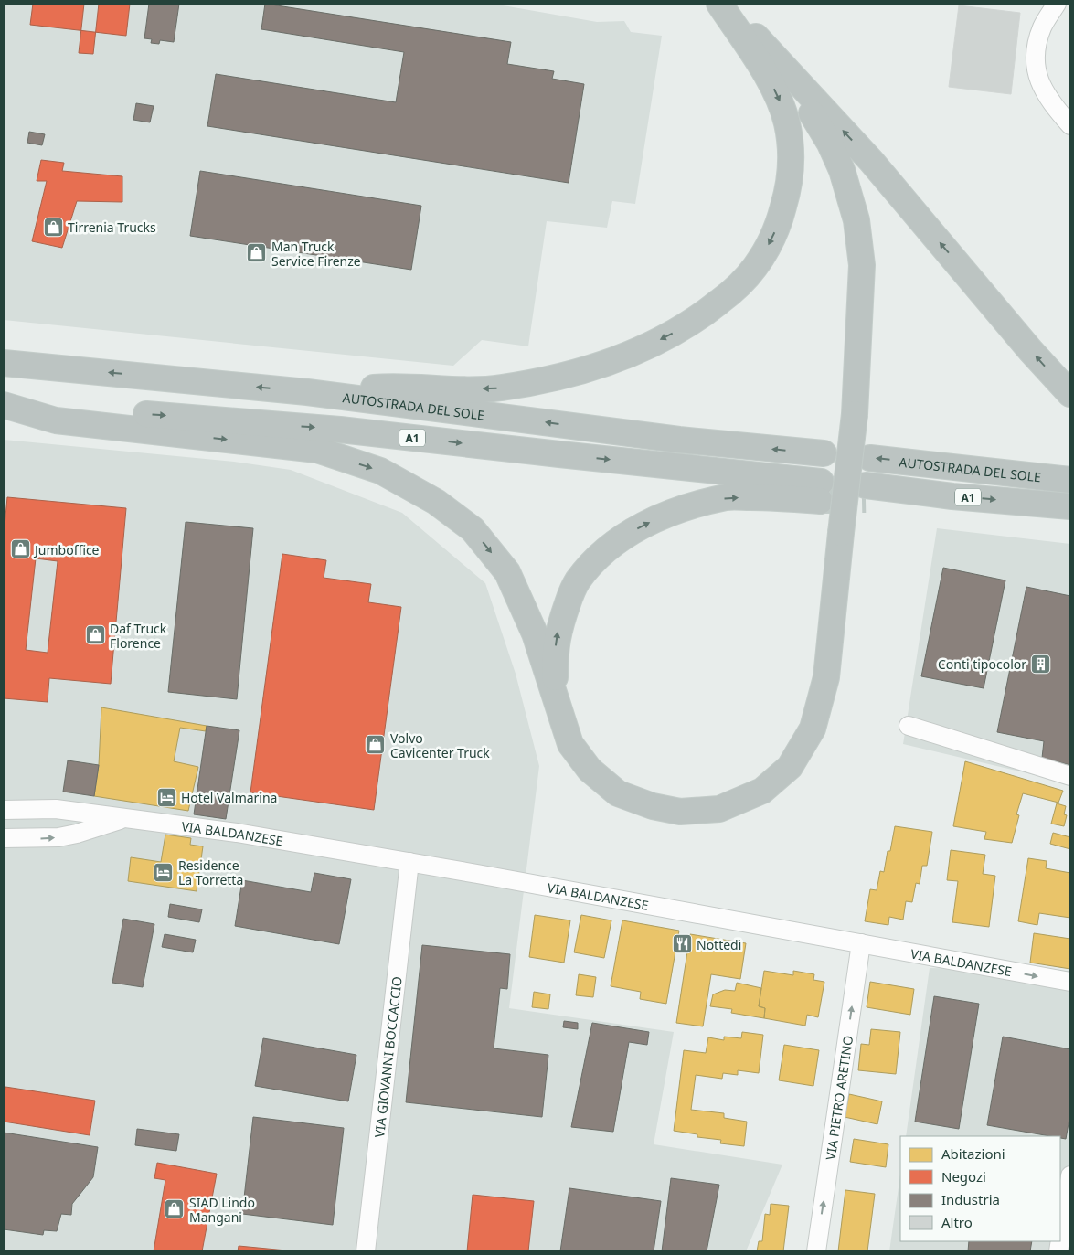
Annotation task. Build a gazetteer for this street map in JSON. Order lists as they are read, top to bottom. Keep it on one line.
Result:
{"streets":{"highway":["AUTOSTRADA DEL SOLE","A1"],"street":["VIA BALDANZESE","VIA GIOVANNI BOCCACCIO","VIA PIETRO ARETINO"]},"crossings":[["VIA BALDANZESE","VIA GIOVANNI BOCCACCIO"],["VIA BALDANZESE","VIA PIETRO ARETINO"]],"one_way":["AUTOSTRADA DEL SOLE","VIA PIETRO ARETINO"],"places":{"shop":["Tirrenia Trucks","Man Truck Service Firenze","Jumboffice","Daf Truck Florence","Volvo Cavicenter Truck","SIAD Lindo Mangani"],"building":["Conti tipocolor"],"hotel":["Hotel Valmarina","Residence La Torretta"],"restaurant":["Nottedì"]},"legend":["Abitazioni","Negozi","Industria","Altro"]}
